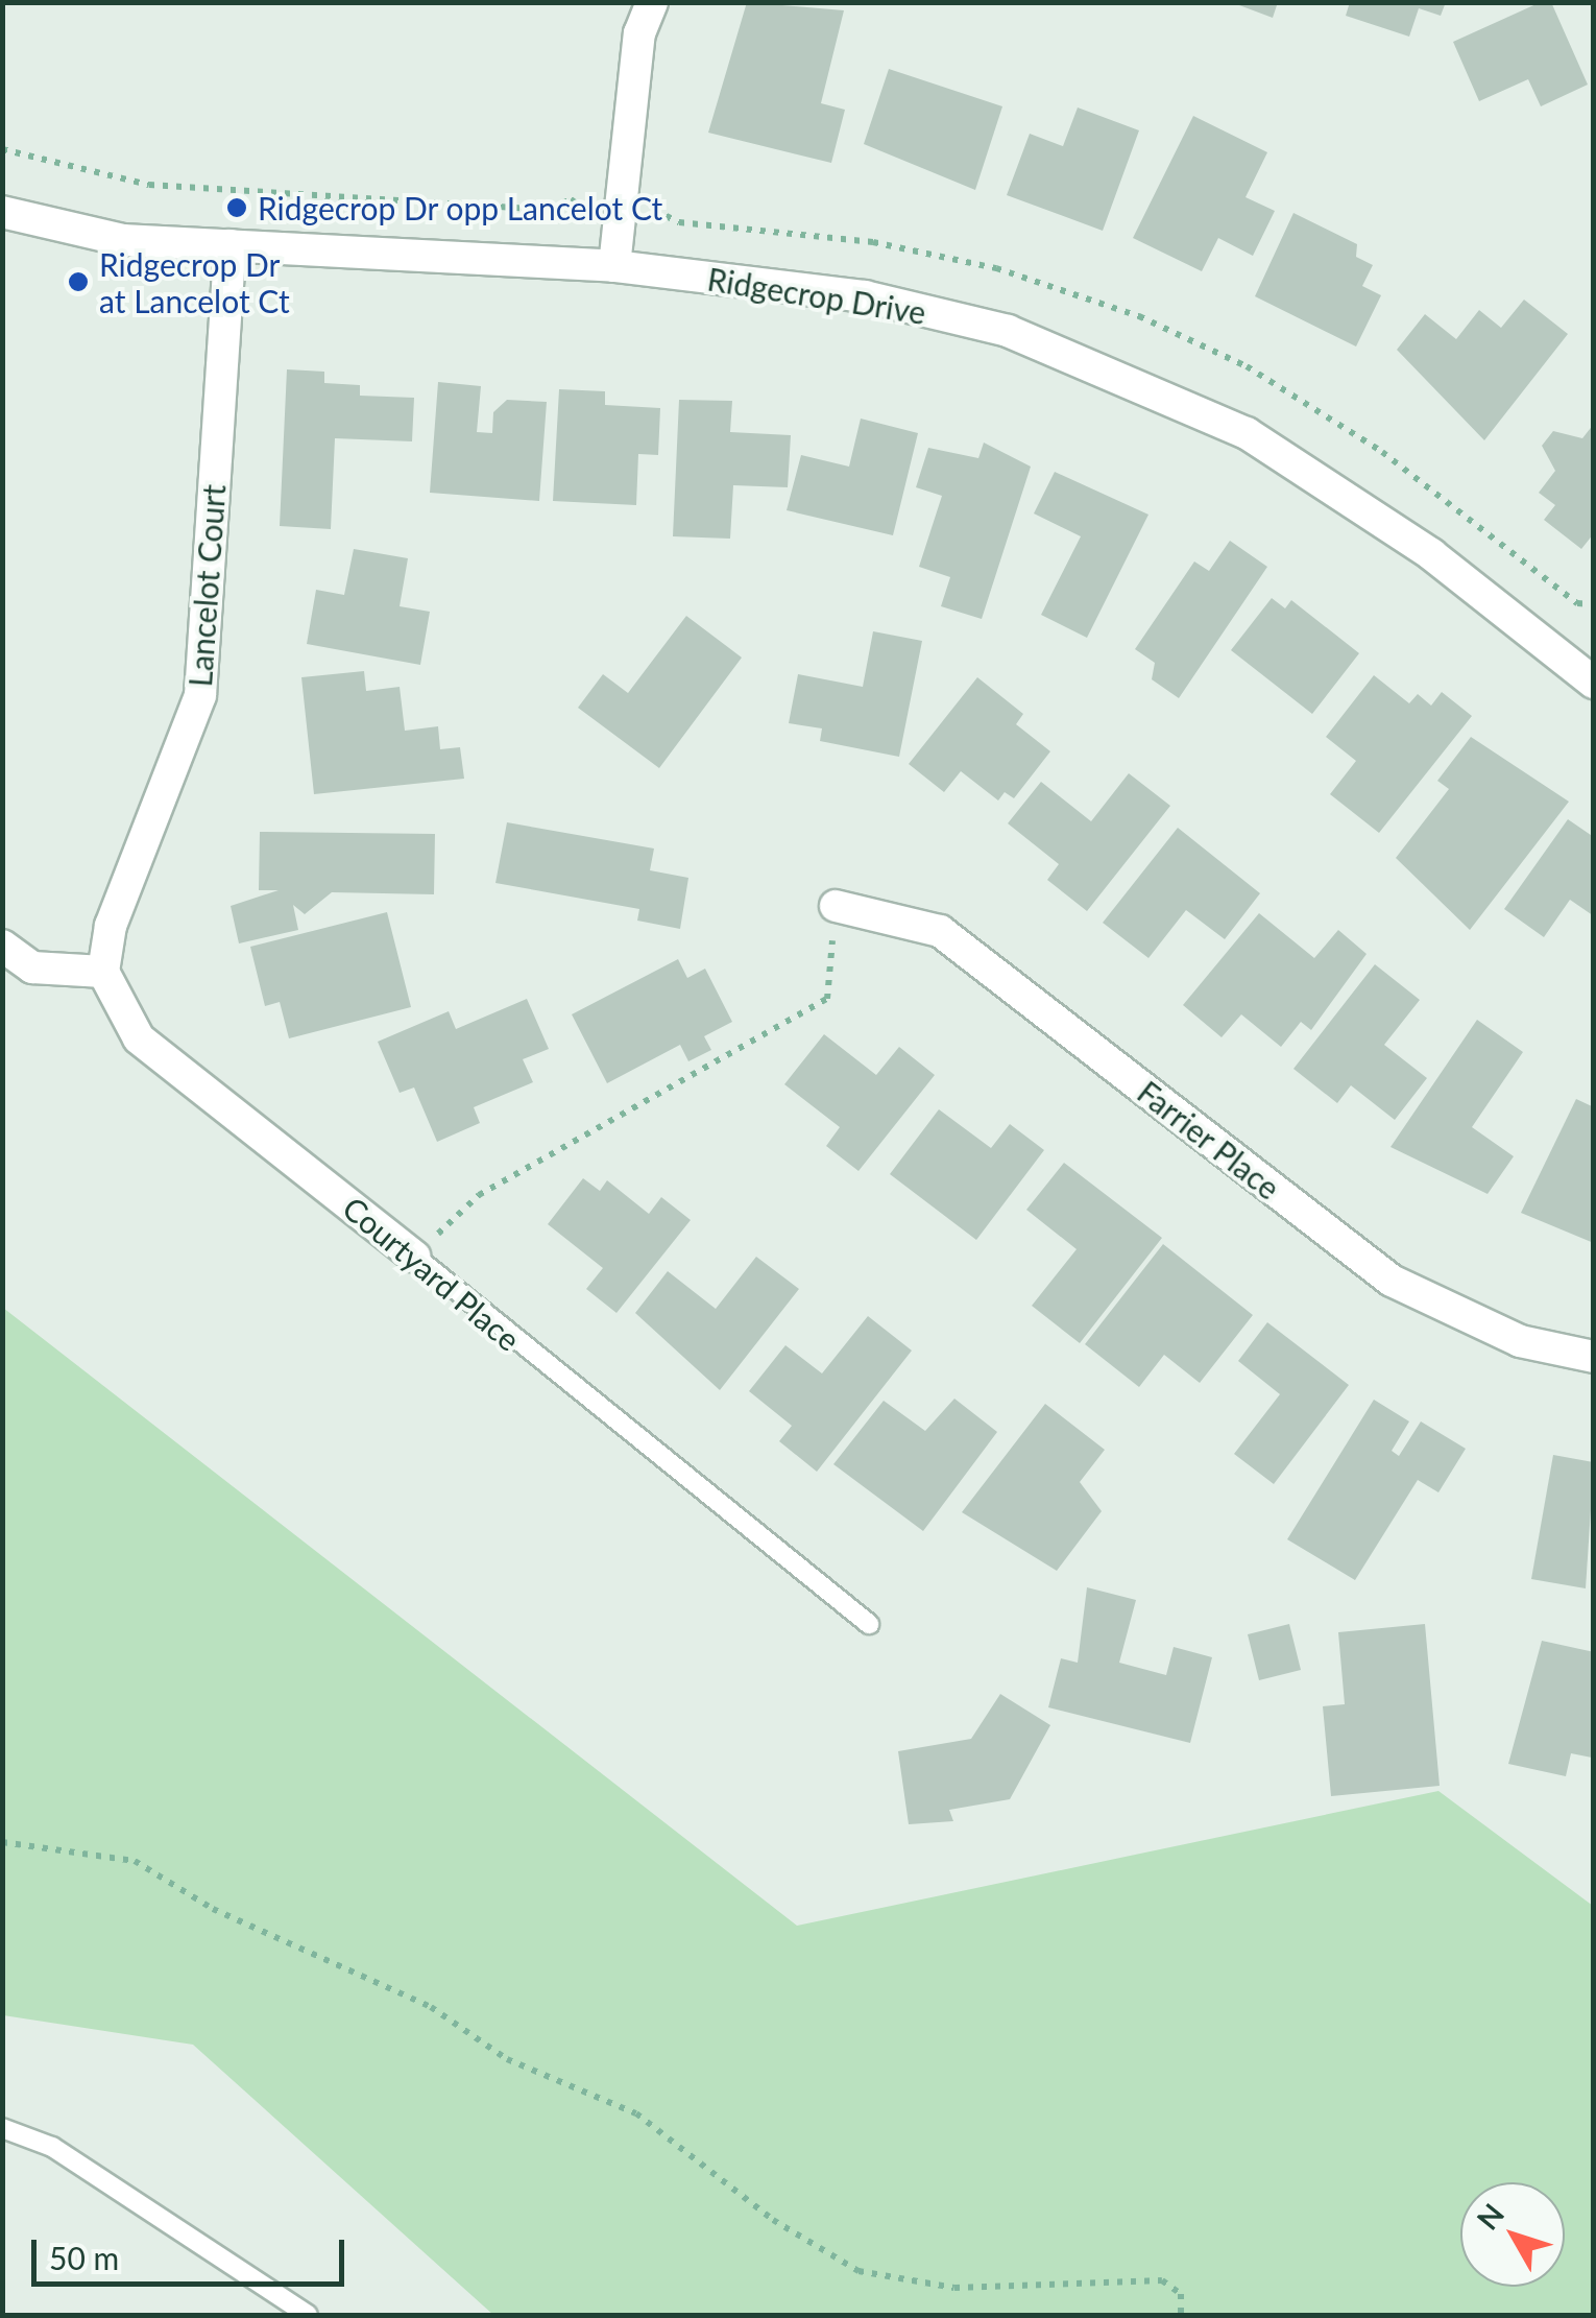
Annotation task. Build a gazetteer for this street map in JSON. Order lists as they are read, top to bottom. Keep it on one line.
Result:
{"streets":{"street":["Ridgecrop Drive","Lancelot Court","Farrier Place","Courtyard Place"]},"crossings":[["Ridgecrop Drive","Lancelot Court"],["Lancelot Court","Courtyard Place"]],"places":["Ridgecrop Dr opp Lancelot Ct","Ridgecrop Dr at Lancelot Ct"],"scale_bar":"50 m","north":"top left"}
